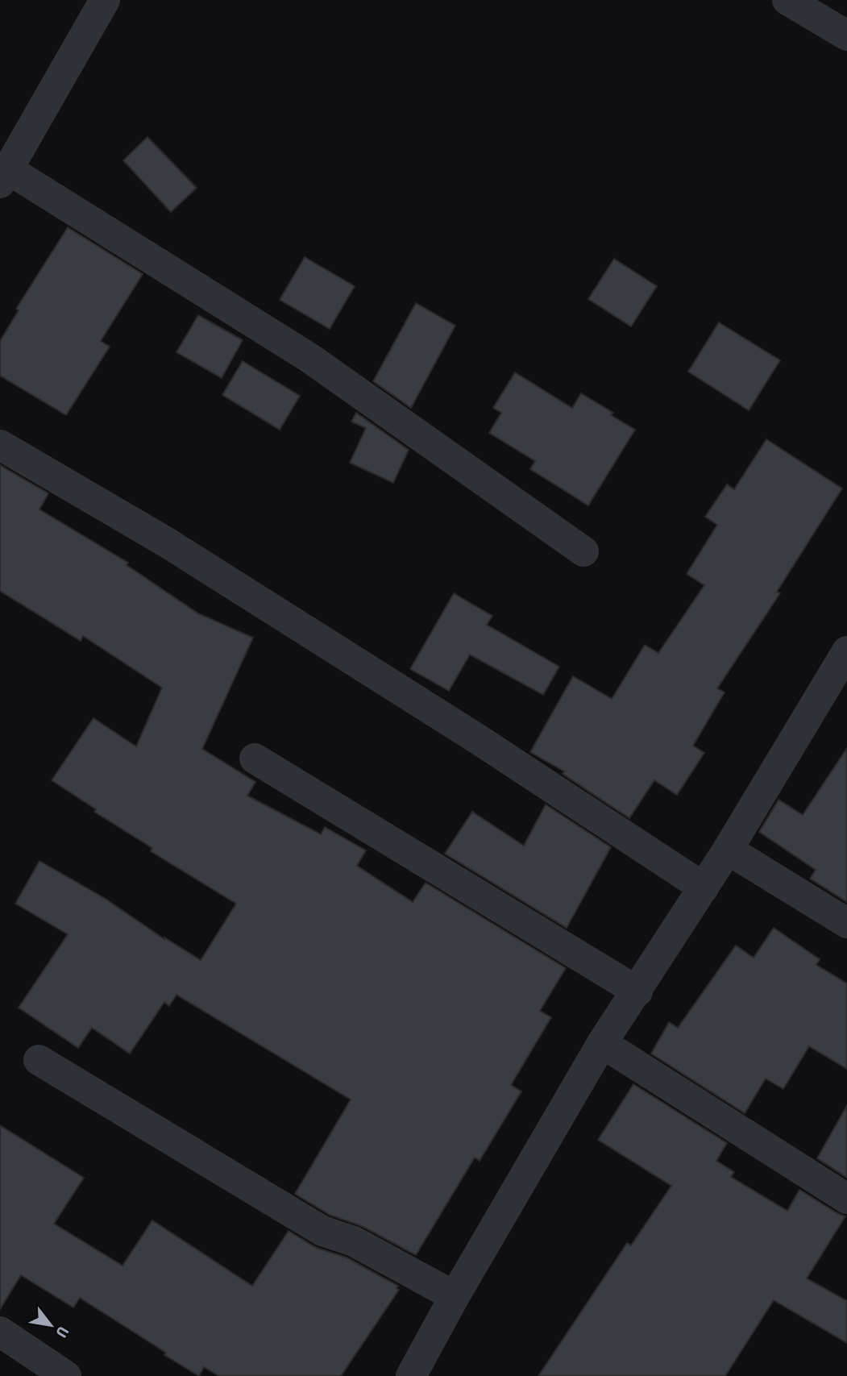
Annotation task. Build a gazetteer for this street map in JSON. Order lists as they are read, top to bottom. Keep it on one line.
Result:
{"north":"bottom right"}
